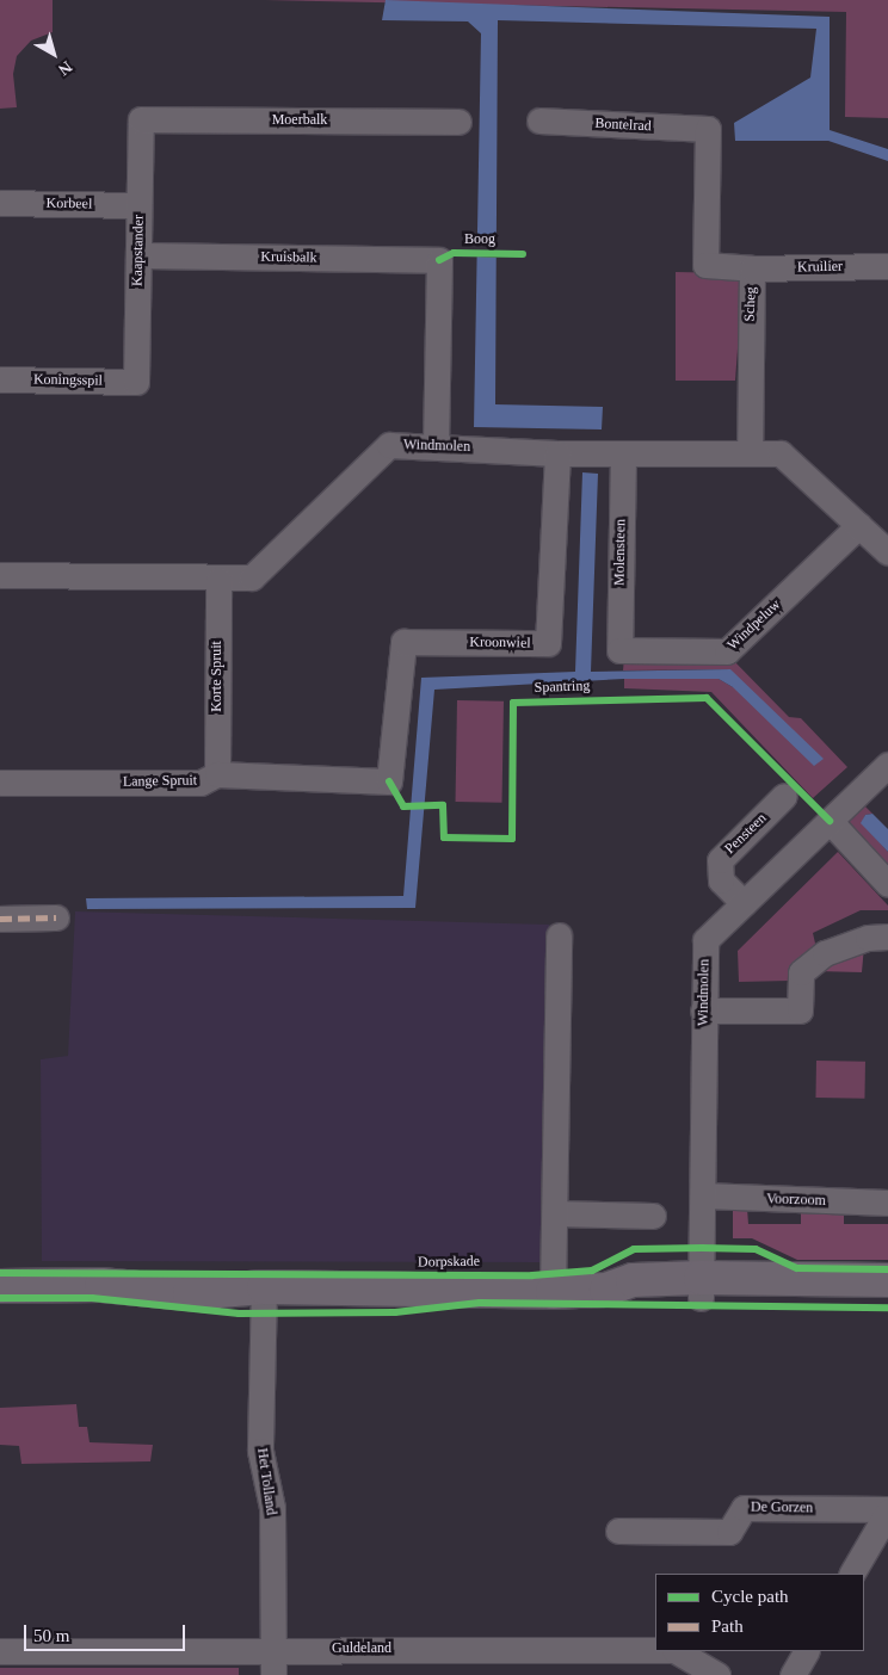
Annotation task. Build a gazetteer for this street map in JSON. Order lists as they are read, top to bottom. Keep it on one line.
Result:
{"streets":{"main road":["Dorpskade"],"street":["Moerbalk","Bontelrad","Korbeel","Kaapstander","Kruisbalk","Kruilier","Scheg","Koningsspil","Windmolen","Molensteen","Windpeluw","Kroonwiel","Korte Spruit","Lange Spruit","Pensteen","Voorzoom","Het Tolland","De Gorzen","Guldeland"],"cycle path":["Boog","Spantring"]},"crossings":[["Moerbalk","Kaapstander"],["Bontelrad","Scheg"],["Korbeel","Kaapstander"],["Kaapstander","Kruisbalk"],["Kaapstander","Koningsspil"],["Kruisbalk","Windmolen"],["Kruilier","Scheg"],["Scheg","Windmolen"],["Windmolen","Molensteen"],["Windmolen","Windpeluw"],["Windmolen","Kroonwiel"],["Windmolen","Korte Spruit"],["Windmolen","Pensteen"],["Windmolen","Voorzoom"],["Windmolen","Dorpskade"],["Molensteen","Windpeluw"],["Kroonwiel","Lange Spruit"],["Korte Spruit","Lange Spruit"],["Dorpskade","Het Tolland"],["Het Tolland","Guldeland"]],"legend":["Cycle path","Path"],"scale_bar":"50 m","north":"bottom right"}
